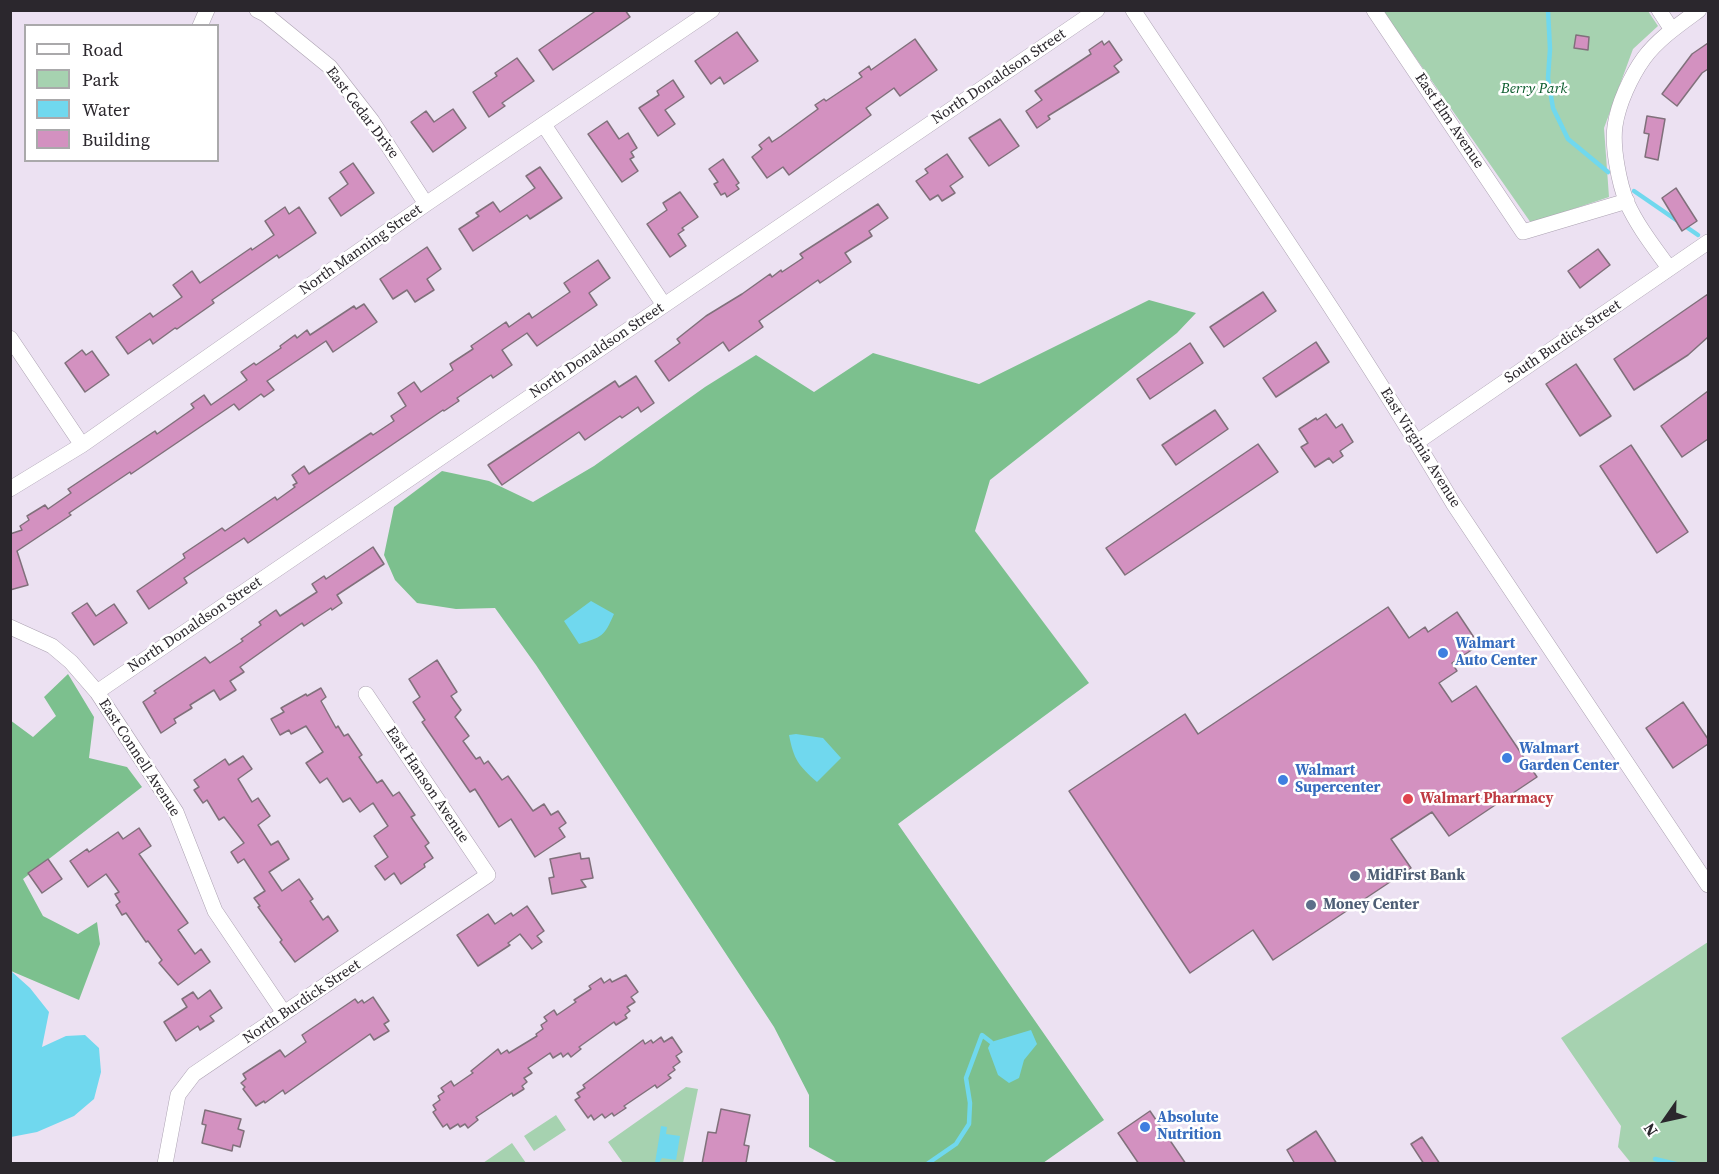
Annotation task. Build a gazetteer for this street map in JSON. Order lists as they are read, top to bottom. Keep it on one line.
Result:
{"streets":{"street":["North Donaldson Street","East Cedar Drive","East Elm Avenue","North Manning Street","South Burdick Street","East Virginia Avenue","East Connell Avenue","East Hanson Avenue","North Burdick Street"]},"crossings":[["North Donaldson Street","East Connell Avenue"],["East Cedar Drive","North Manning Street"],["South Burdick Street","East Virginia Avenue"],["East Connell Avenue","North Burdick Street"],["East Hanson Avenue","North Burdick Street"]],"parks":["Berry Park"],"places":["Walmart Auto Center","Walmart Garden Center","Walmart Supercenter","Walmart Pharmacy","MidFirst Bank","Money Center","Absolute Nutrition"],"legend":["Road","Park","Water","Building"],"north":"bottom left"}
